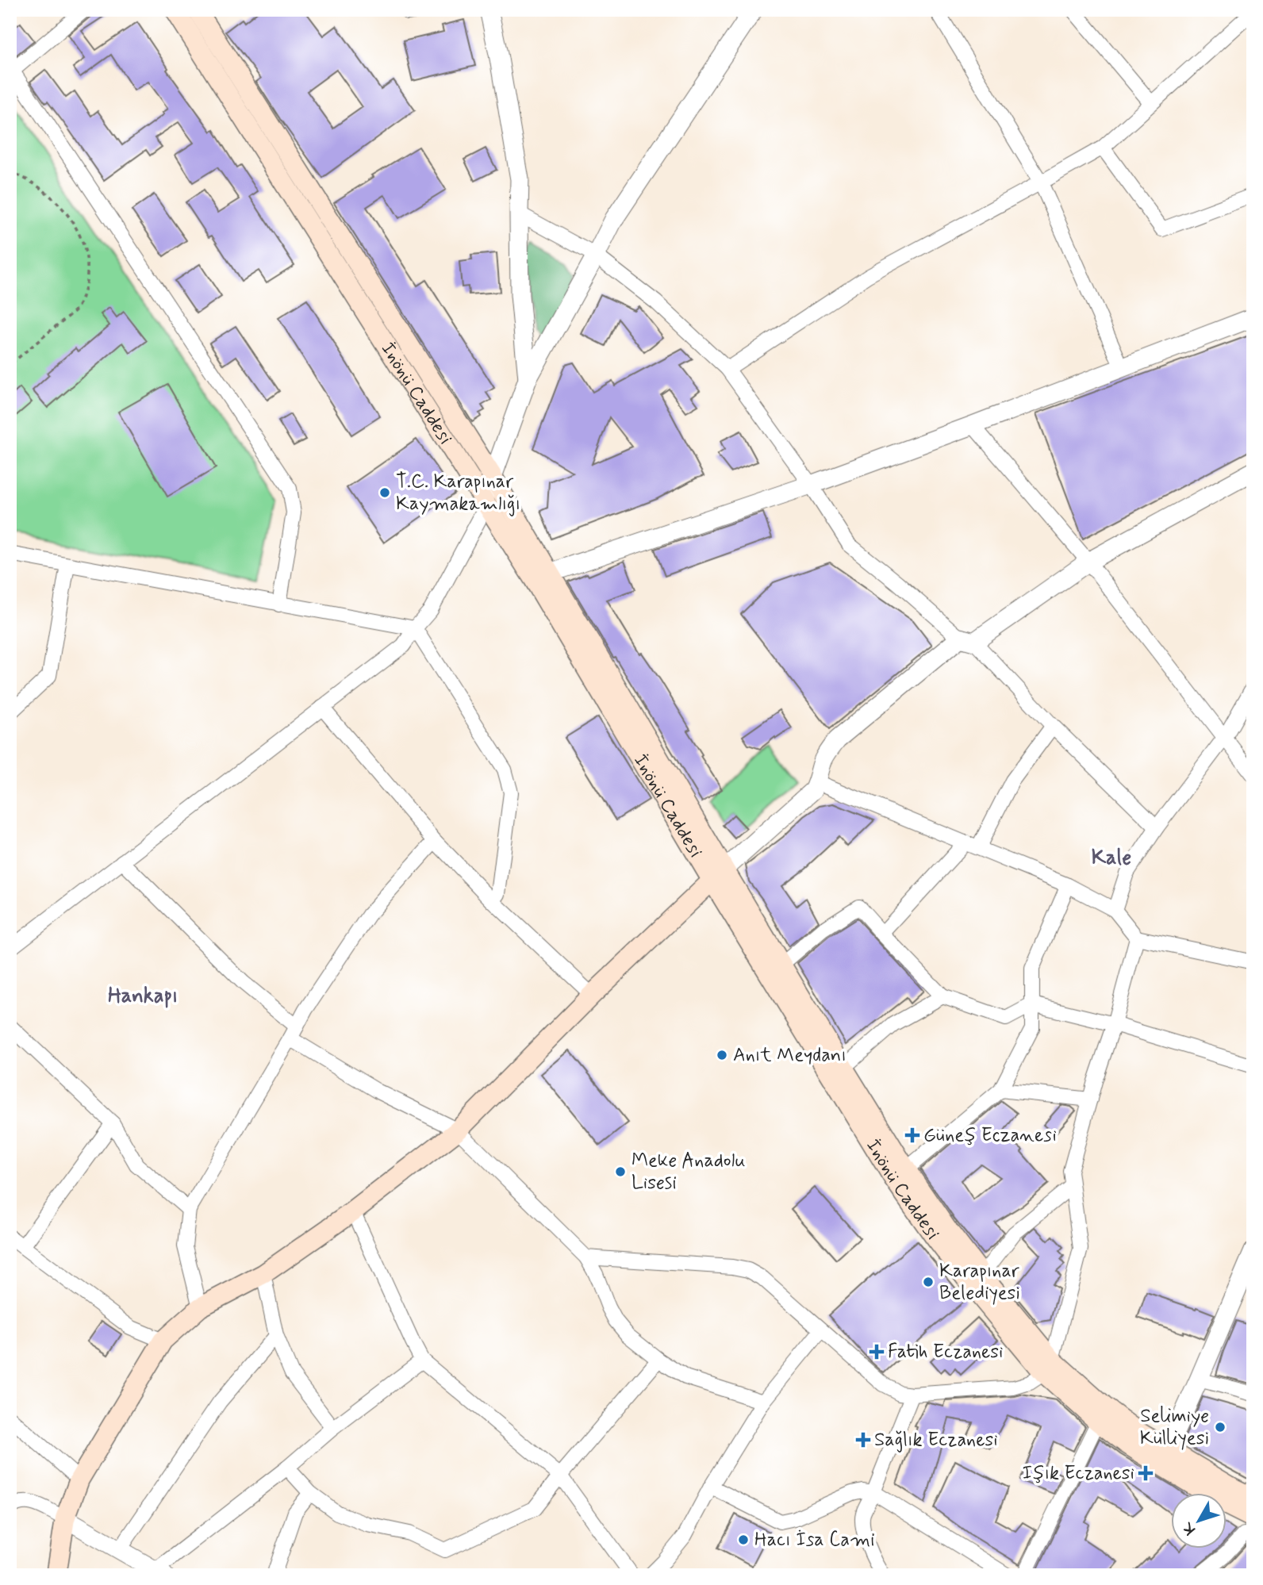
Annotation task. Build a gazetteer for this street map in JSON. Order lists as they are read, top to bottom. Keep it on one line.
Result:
{"streets":{"main road":["İnönü Caddesi"]},"districts":["Kale","Hankapı"],"places":{"other":["T.C. Karapınar Kaymakamlığı","Anıt Meydanı","Meke Anadolu Lisesi","Karapınar Belediyesi","Selimiye Külliyesi","Hacı İsa Cami"],"health":["Güneş Eczanesi","Fatih Eczanesi","Sağlık Eczanesi","Işık Eczanesi"]},"north":"bottom left"}
